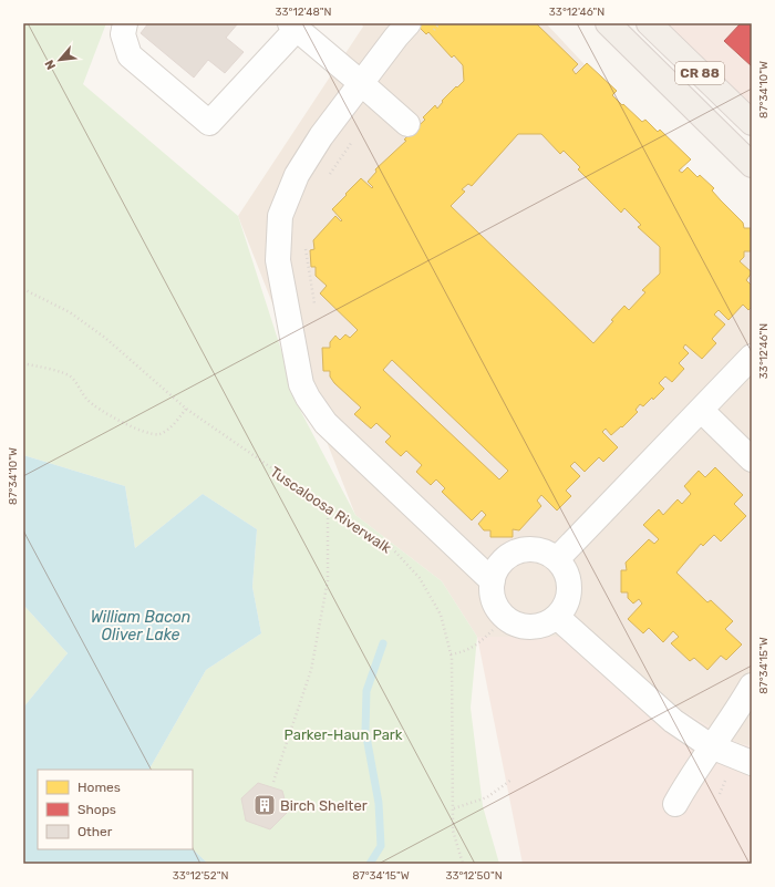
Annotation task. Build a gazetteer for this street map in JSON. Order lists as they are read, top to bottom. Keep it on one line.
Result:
{"streets":{"main road":["CR 88"],"path":["Tuscaloosa Riverwalk"]},"water":["William Bacon Oliver Lake"],"parks":["Parker-Haun Park"],"places":{"building":["Birch Shelter"]},"legend":["Homes","Shops","Other"],"north":"bottom left","coordinates":["33°12'48\"N","33°12'46\"N","87°34'10\"W","87°34'15\"W","33°12'52\"N","33°12'50\"N"]}
